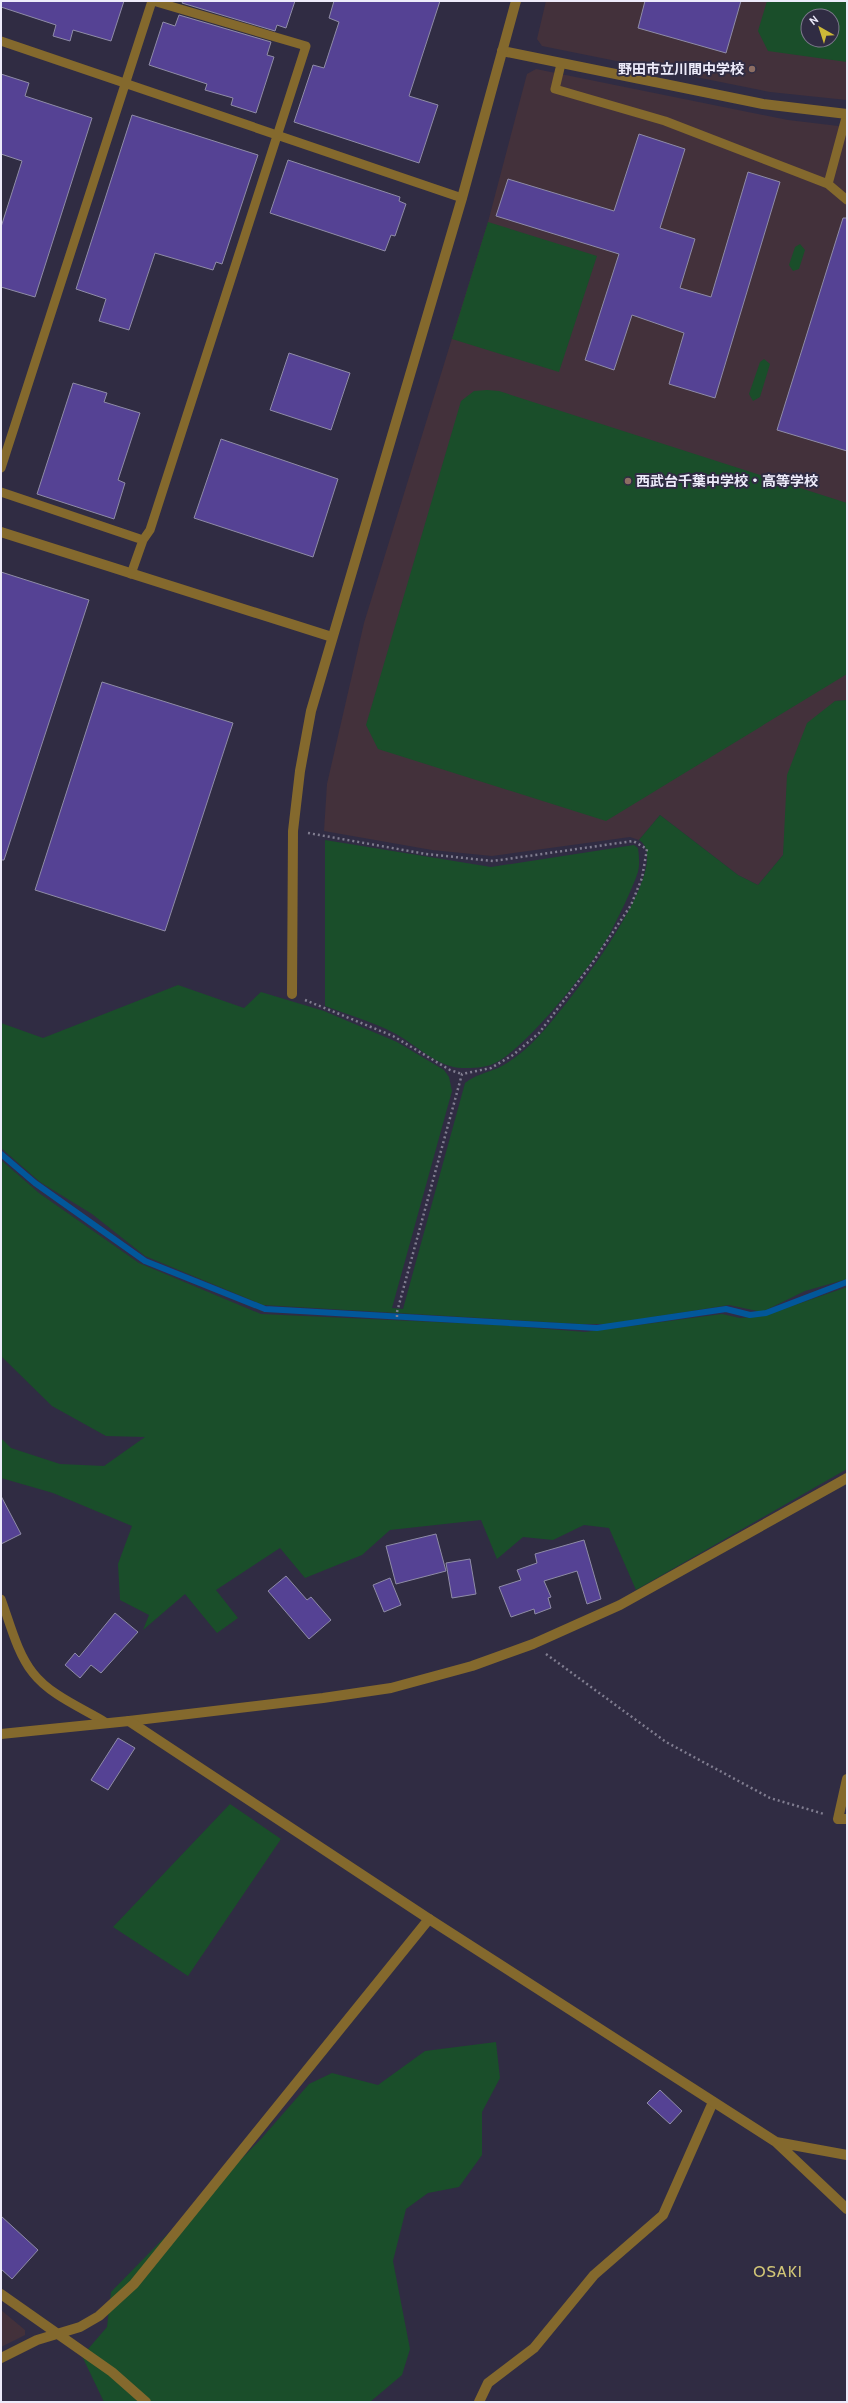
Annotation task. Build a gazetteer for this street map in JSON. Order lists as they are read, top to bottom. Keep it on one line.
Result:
{"districts":["OSAKI"],"places":["野田市立川間中学校","西武台千葉中学校・高等学校"],"north":"top left"}
